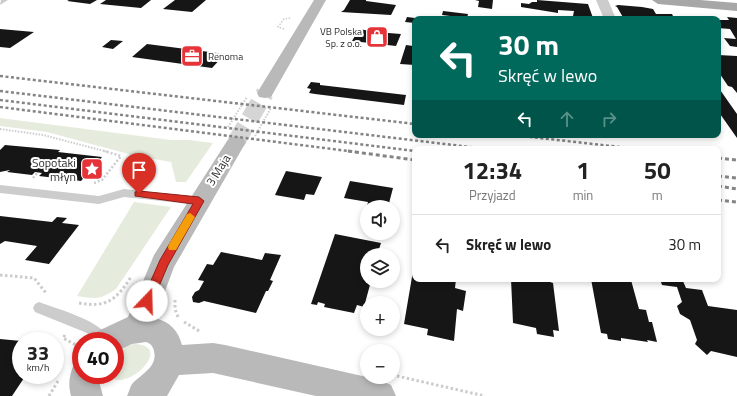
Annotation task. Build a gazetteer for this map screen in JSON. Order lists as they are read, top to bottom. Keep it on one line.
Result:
{"streets":{"street":["3 Maja"]},"places":{"shop":["VB Polska Sp. z o.o."],"office":["Renoma"],"place":["Sopotaki młyn"]},"page":{"turn":["30 m","Skręć w lewo"],"eta":["12:34","Przyjazd","1","min","50","m"],"map_buttons":["+","−"],"list":[{"name":"Skręć w lewo","value":"30 m"}],"speed":"33 km/h","limit":"40"}}
